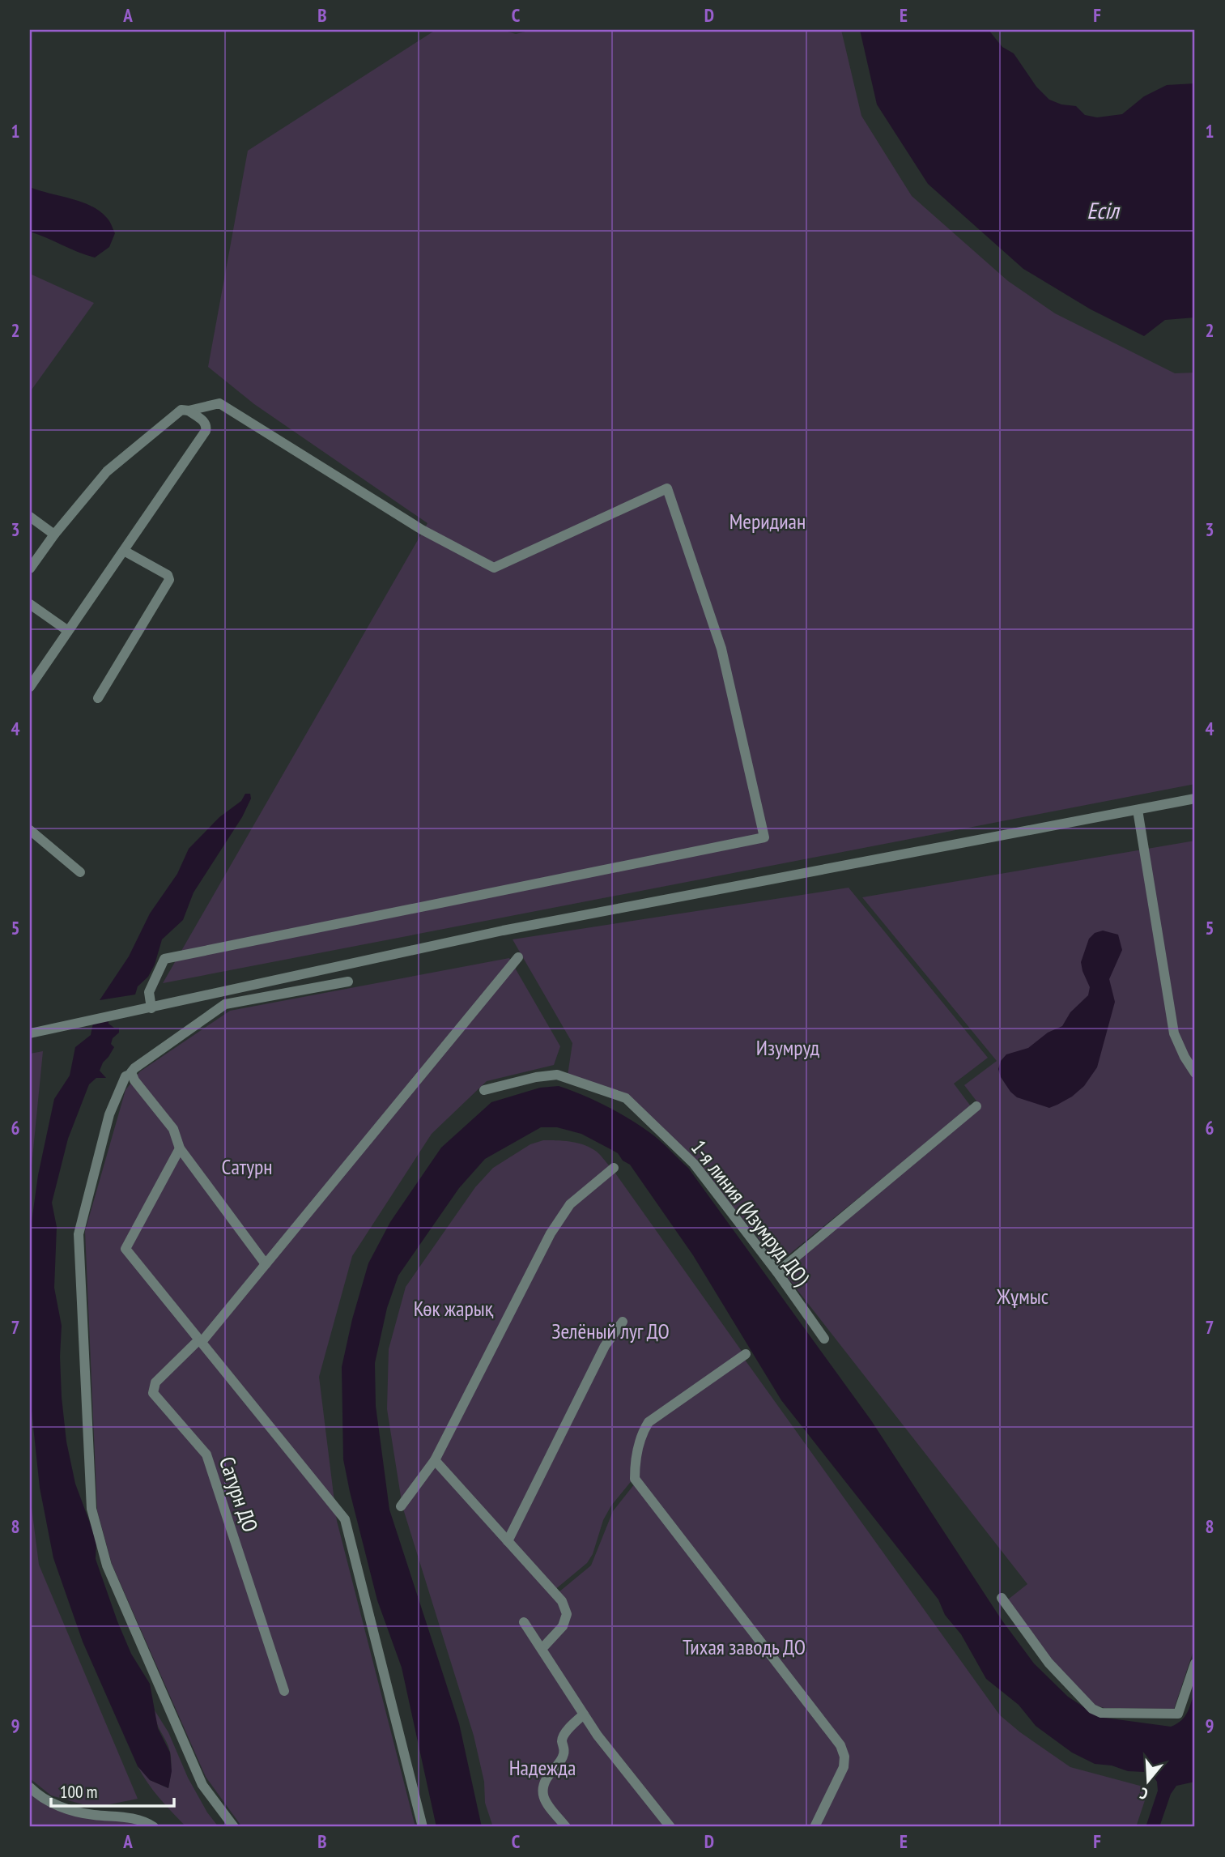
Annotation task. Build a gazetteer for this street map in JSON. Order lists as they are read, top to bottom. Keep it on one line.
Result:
{"streets":{"street":["1-я линия (Изумруд ДО)","Сатурн ДО"]},"water":["Есіл"],"parks":["Меридиан","Изумруд","Сатурн","Жұмыс","Көк жарық","Зелёный луг ДО","Тихая заводь ДО","Надежда"],"scale_bar":"100 m","north":"bottom","grid":{"columns":["A","B","C","D","E","F"],"rows":["1","2","3","4","5","6","7","8","9"]}}
